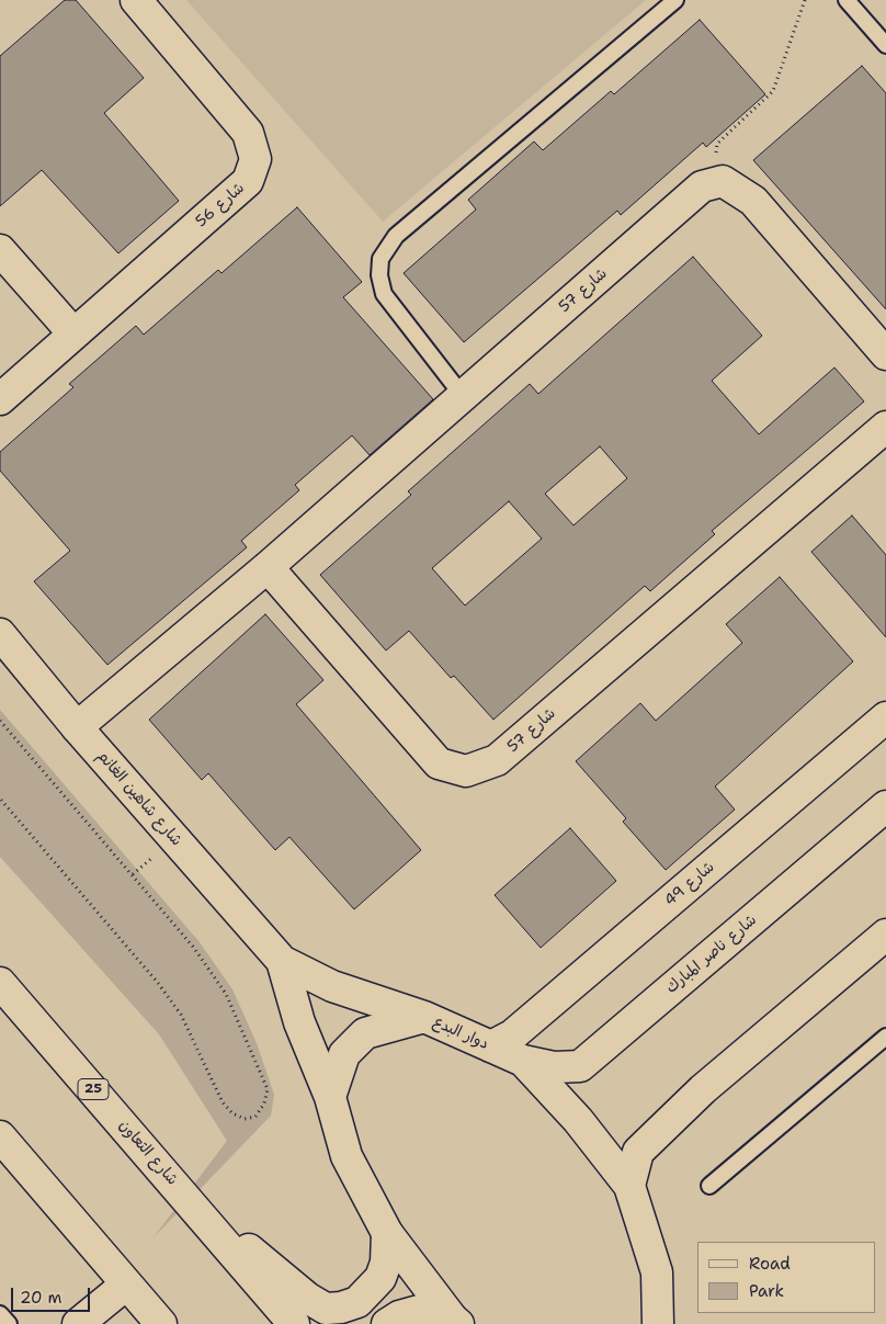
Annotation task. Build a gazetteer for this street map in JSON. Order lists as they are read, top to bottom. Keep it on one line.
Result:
{"streets":{"street":["شارع 56","شارع 57","شارع شاهين الغانم","شارع 49","شارع ناصر المبارك","دوار البدع","25","شارع التعاون"]},"crossings":[["شارع 57","شارع شاهين الغانم"],["شارع شاهين الغانم","دوار البدع"],["شارع 49","دوار البدع"],["شارع ناصر المبارك","دوار البدع"]],"legend":["Road","Park"],"scale_bar":"20 m"}
